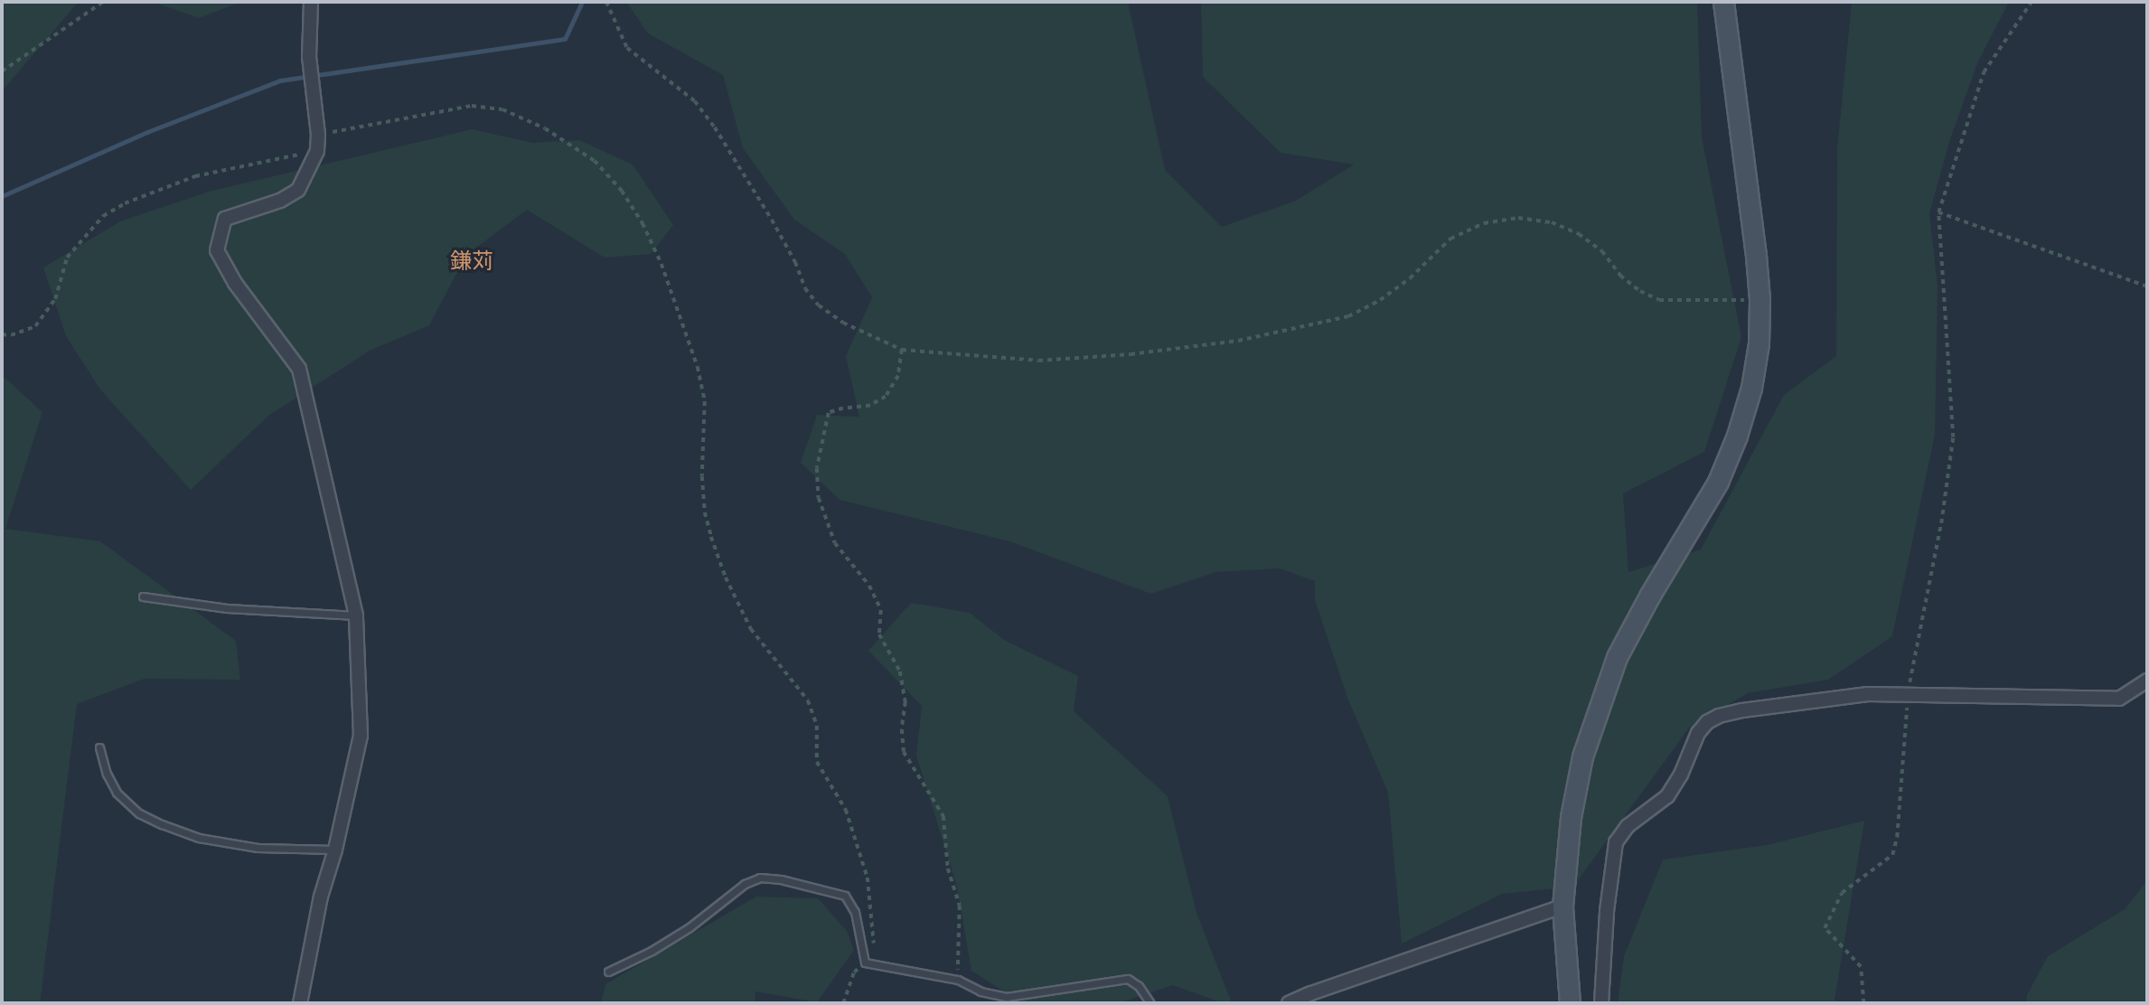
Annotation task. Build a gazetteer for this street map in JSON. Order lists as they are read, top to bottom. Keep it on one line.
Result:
{"districts":["鎌苅"]}
